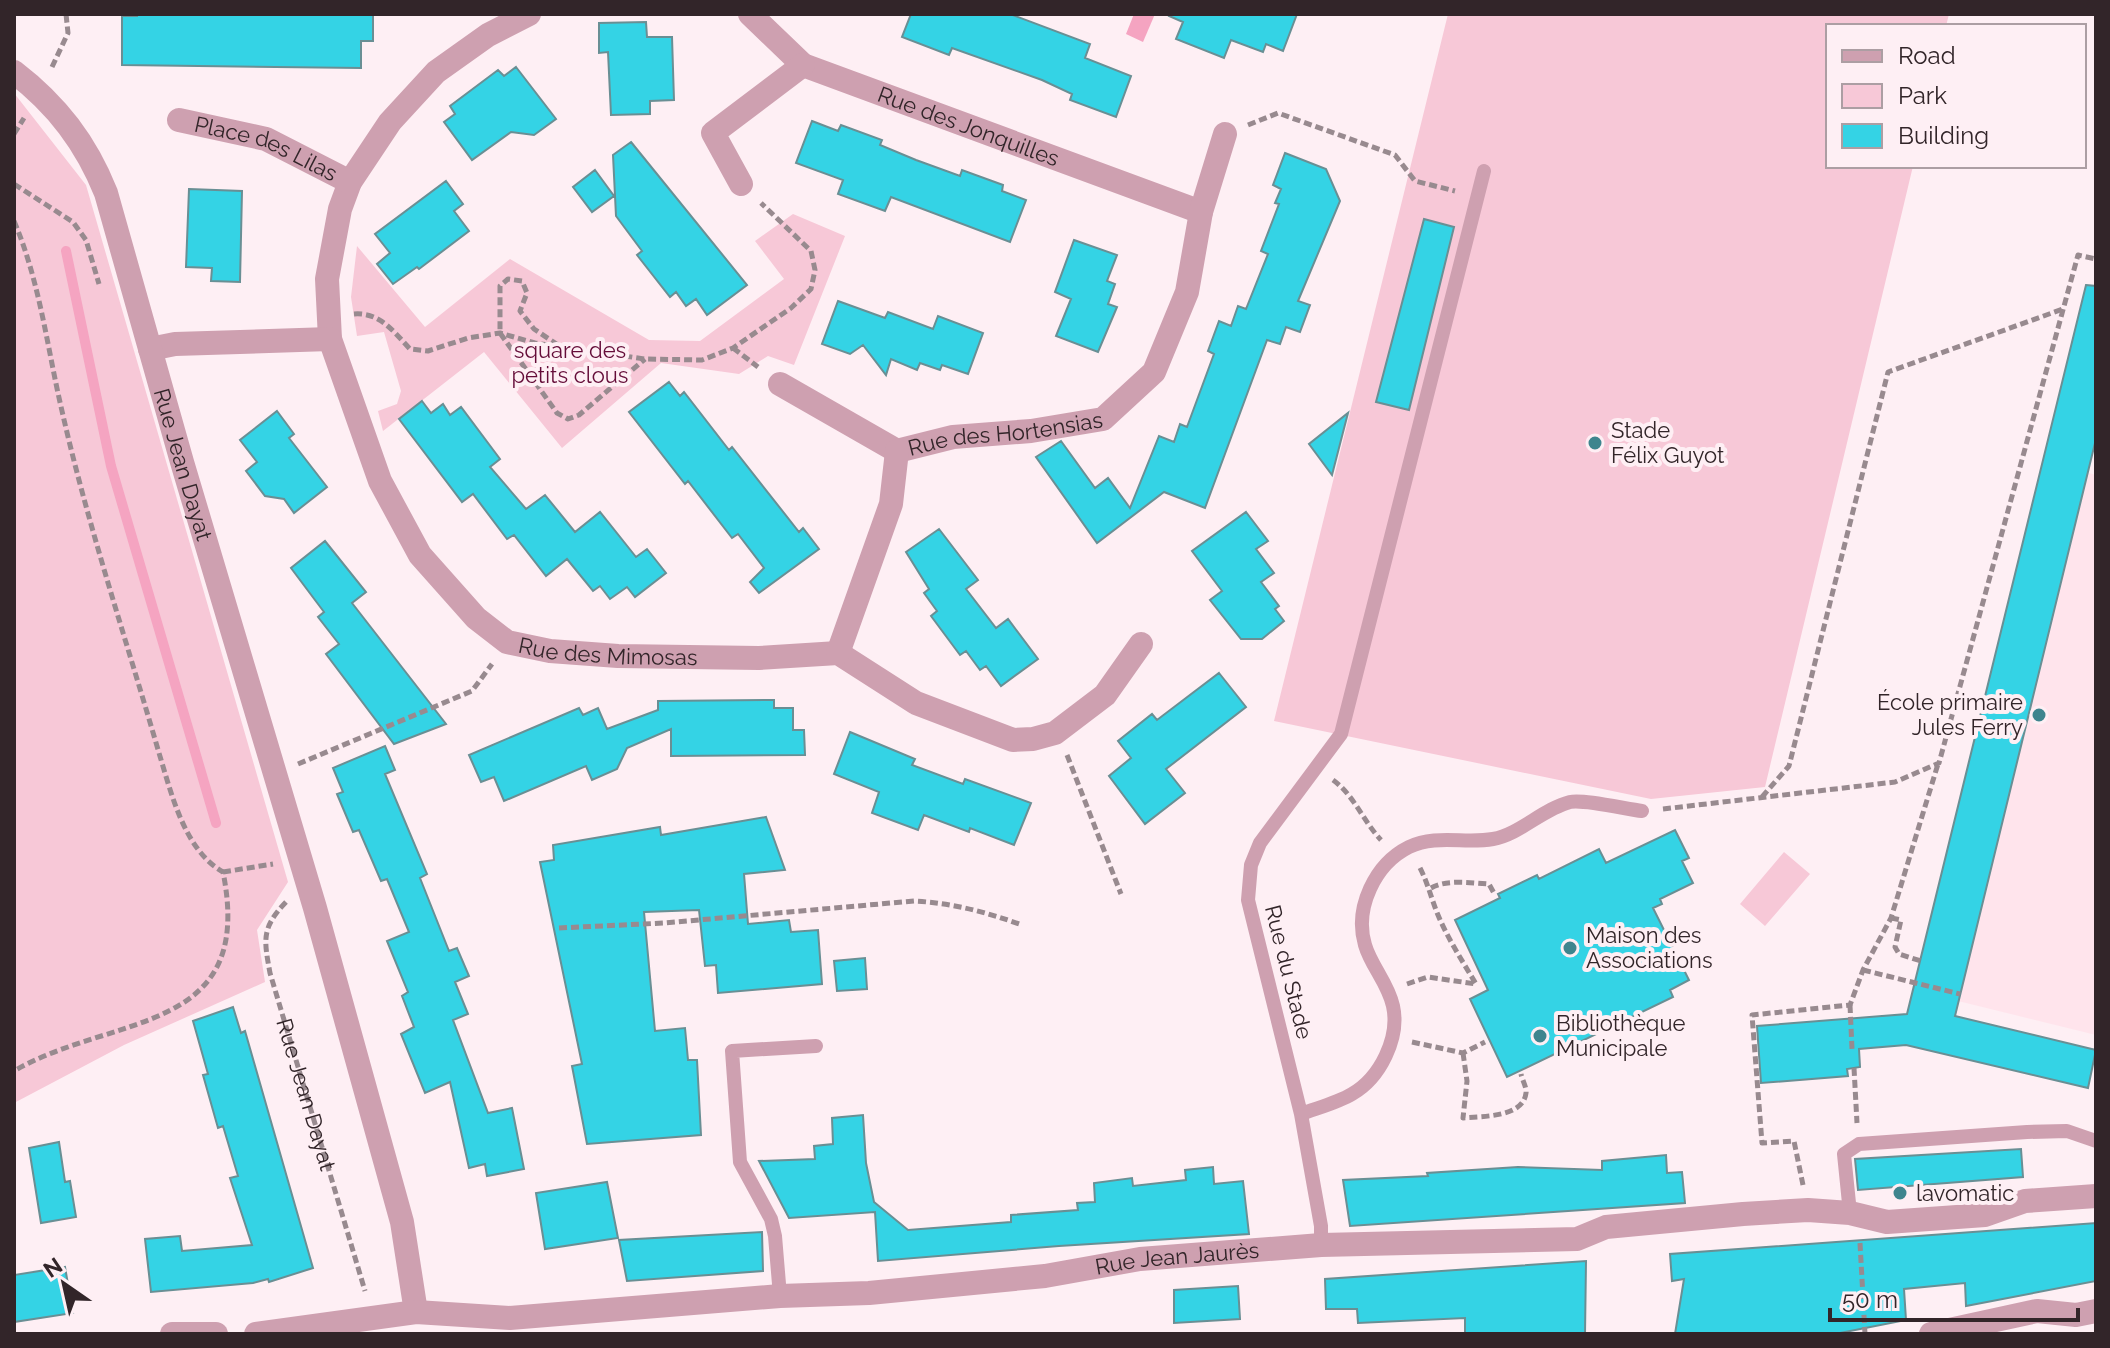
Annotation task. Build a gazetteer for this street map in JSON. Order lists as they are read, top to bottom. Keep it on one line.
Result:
{"streets":{"street":["Rue des Jonquilles","Place des Lilas","Rue des Hortensias","Rue Jean Dayat","Rue des Mimosas","Rue Jean Jaurès"],"lane":["Rue du Stade"]},"crossings":[["Rue des Jonquilles","Rue des Hortensias"],["Rue des Hortensias","Rue des Mimosas"],["Rue Jean Dayat","Rue Jean Jaurès"],["Rue du Stade","Rue Jean Jaurès"]],"parks":["square des petits clous"],"places":["Stade Félix Guyot","École primaire Jules Ferry","Maison des Associations","Bibliothèque Municipale","lavomatic"],"legend":["Road","Park","Building"],"scale_bar":"50 m","north":"top left"}
